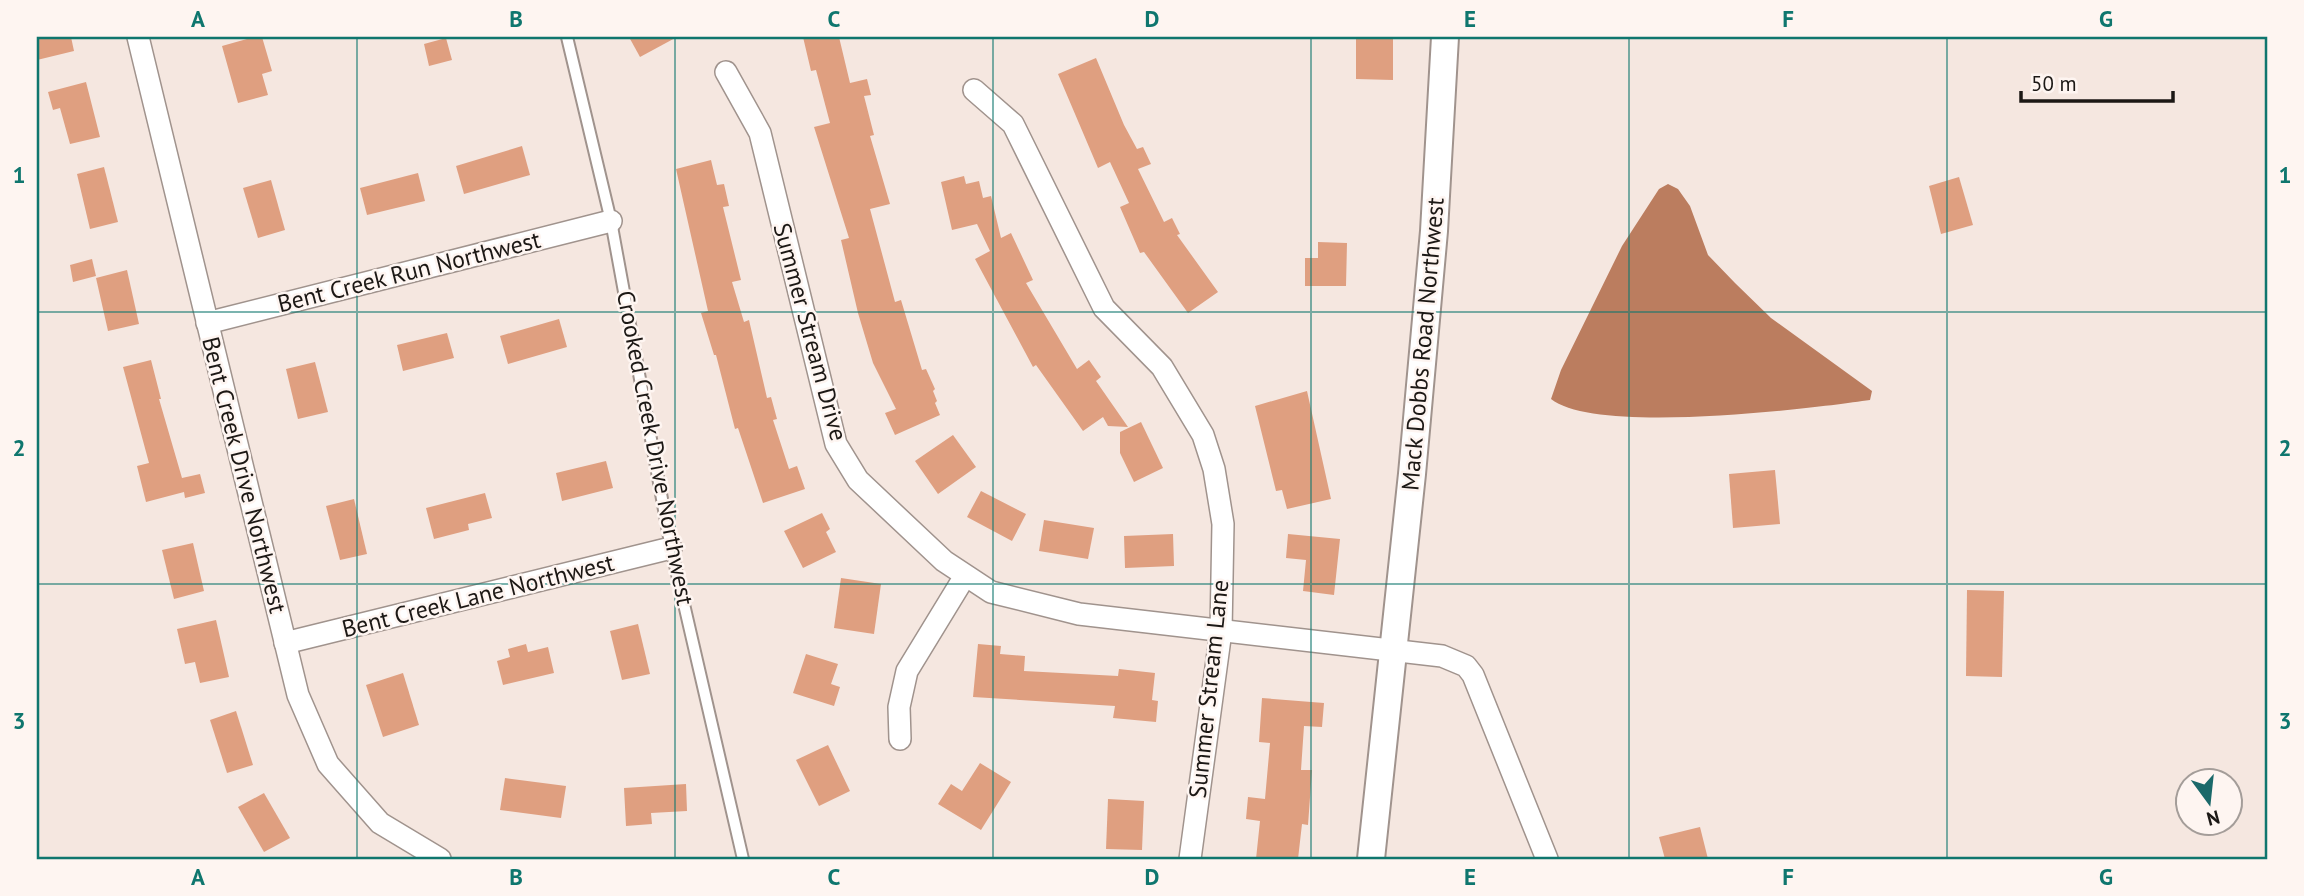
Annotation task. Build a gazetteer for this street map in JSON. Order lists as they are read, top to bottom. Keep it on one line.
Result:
{"streets":{"street":["Bent Creek Run Northwest","Summer Stream Drive","Mack Dobbs Road Northwest","Bent Creek Drive Northwest","Bent Creek Lane Northwest","Summer Stream Lane"],"lane":["Crooked Creek Drive Northwest"]},"crossings":[["Bent Creek Run Northwest","Crooked Creek Drive Northwest"],["Bent Creek Run Northwest","Bent Creek Drive Northwest"],["Summer Stream Drive","Mack Dobbs Road Northwest"],["Summer Stream Drive","Summer Stream Lane"],["Crooked Creek Drive Northwest","Bent Creek Lane Northwest"],["Bent Creek Drive Northwest","Bent Creek Lane Northwest"]],"scale_bar":"50 m","north":"bottom","grid":{"columns":["A","B","C","D","E","F","G"],"rows":["1","2","3"]}}
